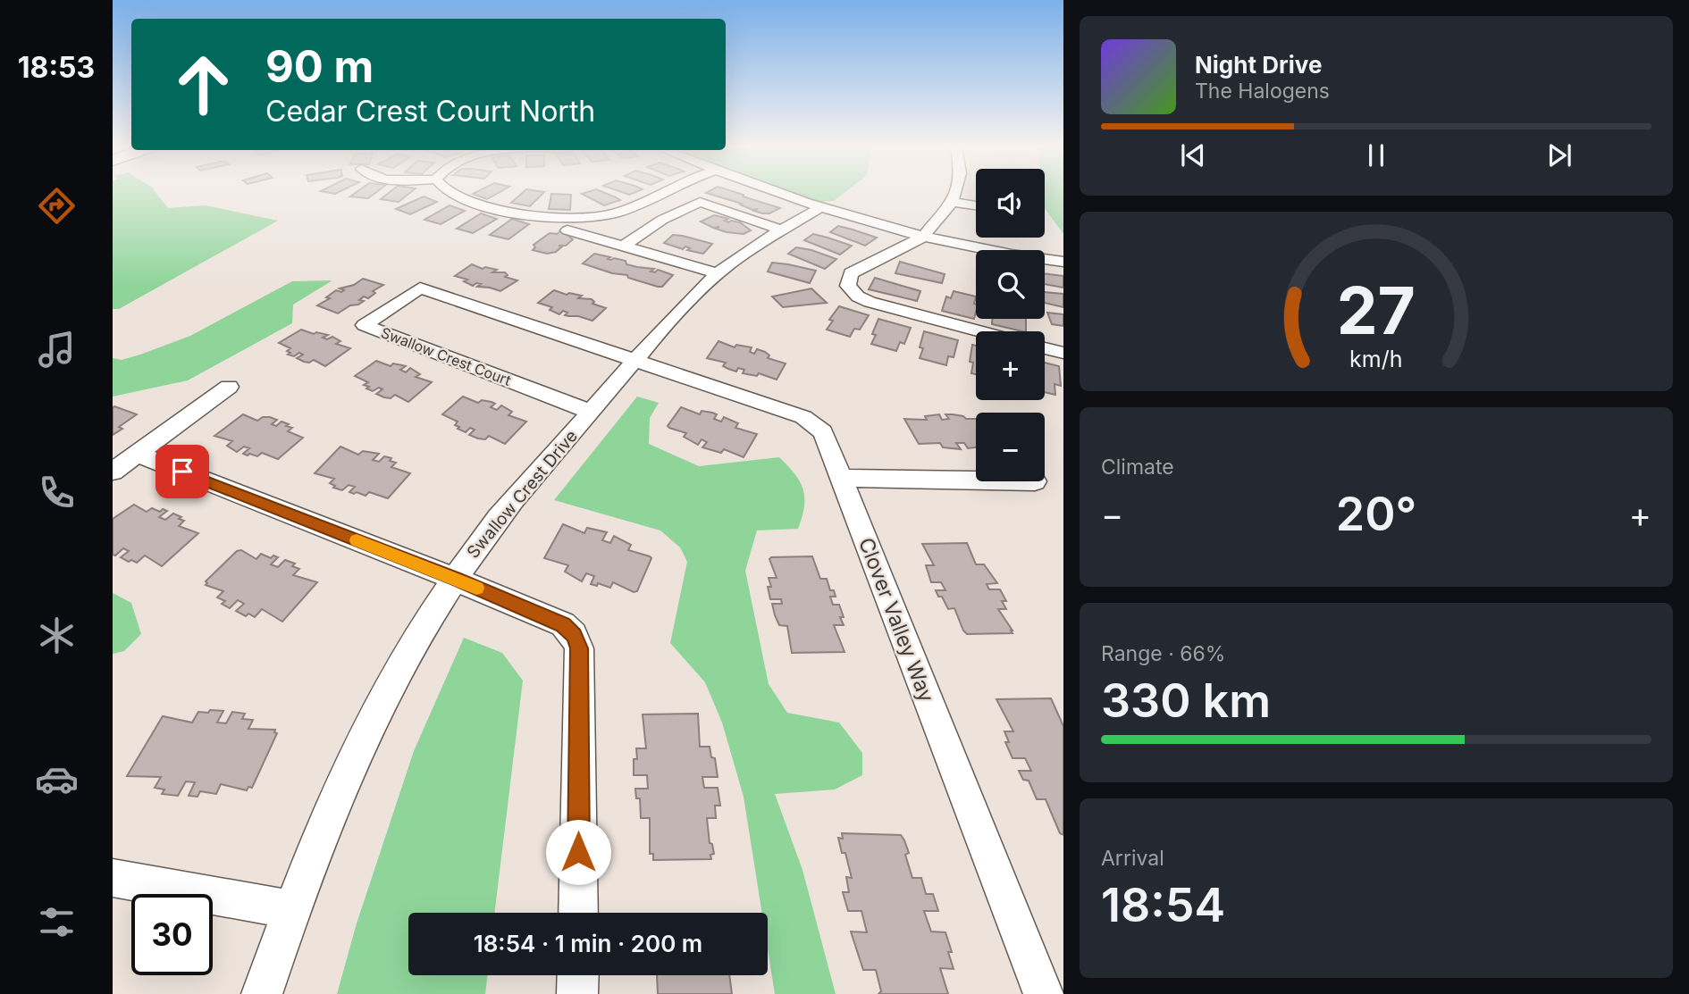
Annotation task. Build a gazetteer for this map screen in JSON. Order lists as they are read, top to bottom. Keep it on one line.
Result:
{"streets":{"street":["Swallow Crest Court","Swallow Crest Drive","Clover Valley Way"]},"crossings":[["Swallow Crest Court","Swallow Crest Drive"],["Swallow Crest Court","Clover Valley Way"],["Swallow Crest Drive","Clover Valley Way"]],"page":{"tabs":"18:53","turn":["90 m","Cedar Crest Court North"],"song":["Night Drive","The Halogens"],"map_buttons":["+","−"],"tile":["Climate",["Range · 66%","330 km"],["Arrival","18:54"]],"heat":["−","20°","+"],"limit":"30","trip":"18:54 · 1 min · 200 m","gauge":["27","km/h"]}}
